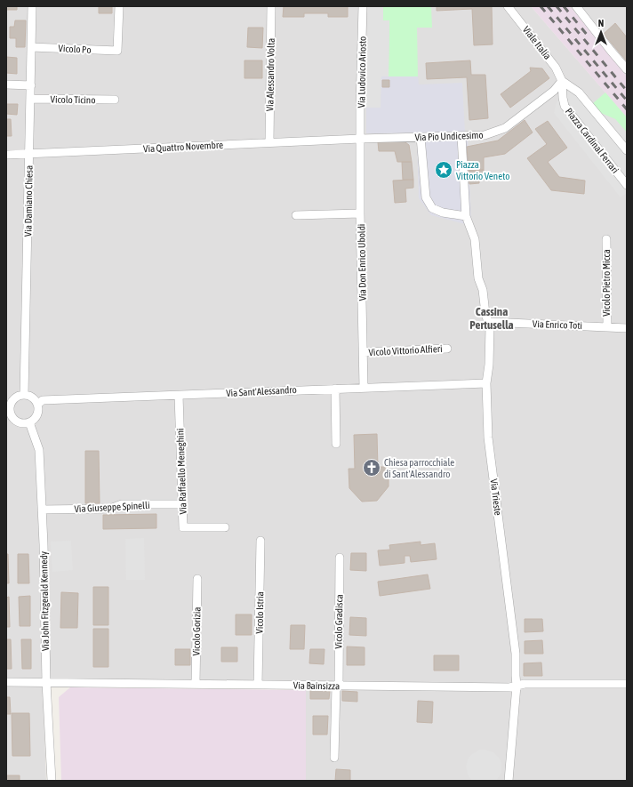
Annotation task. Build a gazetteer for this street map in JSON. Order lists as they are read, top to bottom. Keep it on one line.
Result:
{"streets":{"street":["Viale Italia","Vicolo Po","Via Ludovico Ariosto","Via Alessandro Volta","Vicolo Ticino","Via Pio Undicesimo","Piazza Cardinal Ferrari","Via Quattro Novembre","Via Damiano Chiesa","Via Don Enrico Uboldi","Vicolo Pietro Micca","Via Enrico Toti","Vicolo Vittorio Alfieri","Via Sant'Alessandro","Via Raffaello Meneghini","Via Trieste","Via Giuseppe Spinelli","Via John Fitzgerald Kennedy","Vicolo Istria","Vicolo Gradisca","Vicolo Gorizia","Via Bainsizza"]},"crossings":[["Viale Italia","Via Pio Undicesimo"],["Viale Italia","Piazza Cardinal Ferrari"],["Vicolo Po","Via Damiano Chiesa"],["Via Ludovico Ariosto","Via Pio Undicesimo"],["Via Ludovico Ariosto","Via Quattro Novembre"],["Via Ludovico Ariosto","Via Don Enrico Uboldi"],["Via Alessandro Volta","Via Quattro Novembre"],["Vicolo Ticino","Via Damiano Chiesa"],["Via Pio Undicesimo","Piazza Cardinal Ferrari"],["Via Pio Undicesimo","Via Quattro Novembre"],["Via Pio Undicesimo","Via Don Enrico Uboldi"],["Via Quattro Novembre","Via Damiano Chiesa"],["Via Quattro Novembre","Via Don Enrico Uboldi"],["Via Damiano Chiesa","Via Sant'Alessandro"],["Via Damiano Chiesa","Via John Fitzgerald Kennedy"],["Via Don Enrico Uboldi","Vicolo Vittorio Alfieri"],["Via Don Enrico Uboldi","Via Sant'Alessandro"],["Vicolo Pietro Micca","Via Enrico Toti"],["Via Enrico Toti","Via Trieste"],["Via Sant'Alessandro","Via Raffaello Meneghini"],["Via Sant'Alessandro","Via Trieste"],["Via Sant'Alessandro","Via John Fitzgerald Kennedy"],["Via Raffaello Meneghini","Via Giuseppe Spinelli"],["Via Trieste","Via Bainsizza"],["Via Giuseppe Spinelli","Via John Fitzgerald Kennedy"],["Via John Fitzgerald Kennedy","Via Bainsizza"],["Vicolo Istria","Via Bainsizza"],["Vicolo Gradisca","Via Bainsizza"],["Vicolo Gorizia","Via Bainsizza"]],"districts":["Cassina Pertusella"],"places":{"place":["Piazza Vittorio Veneto"],"church":["Chiesa parrocchiale di Sant'Alessandro"]},"north":"top"}
